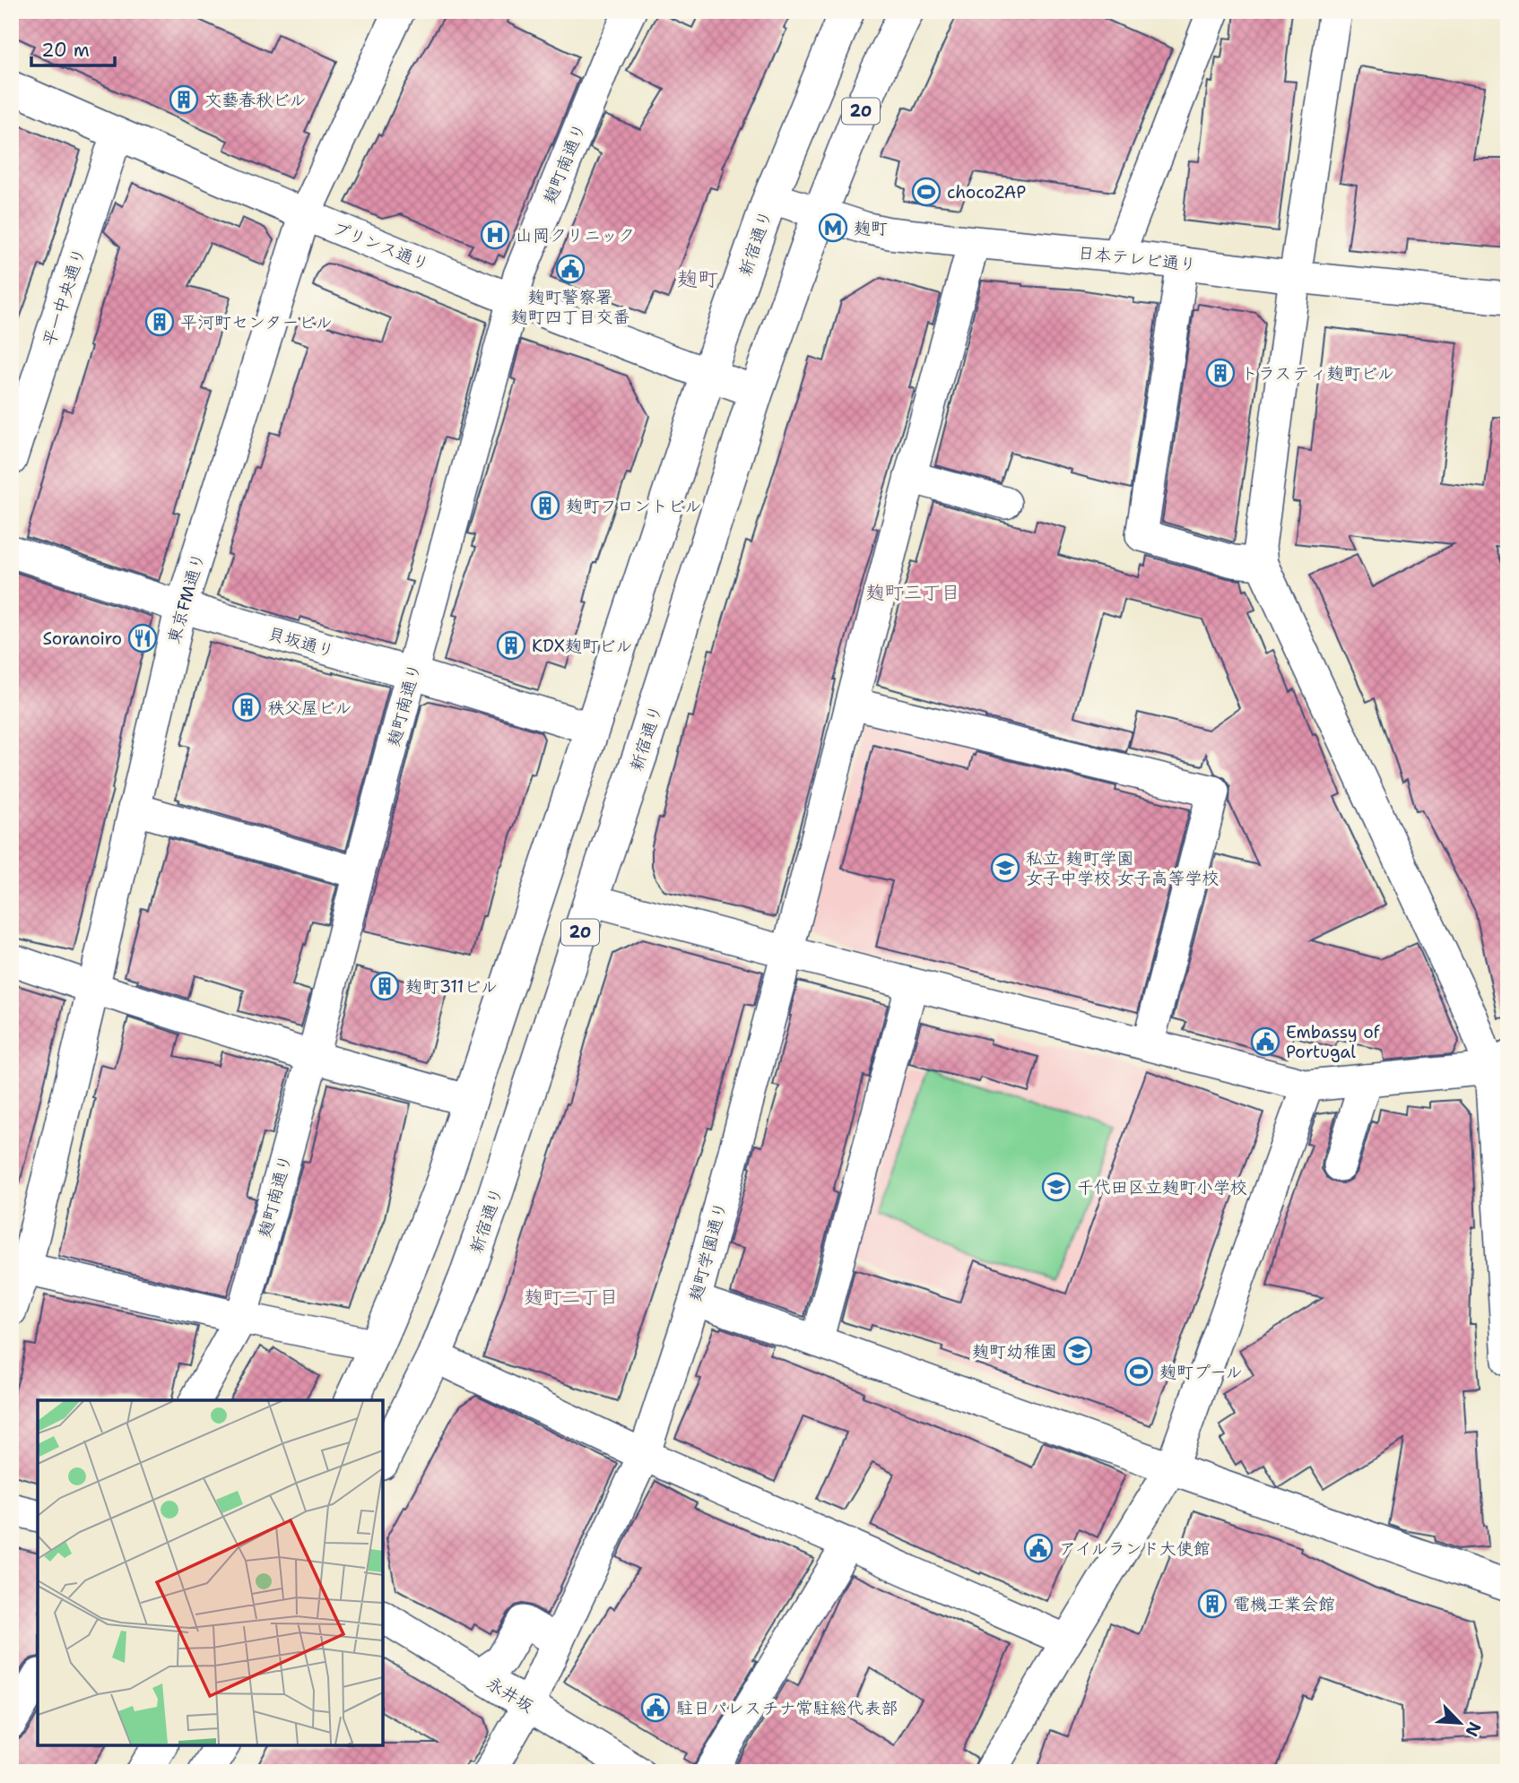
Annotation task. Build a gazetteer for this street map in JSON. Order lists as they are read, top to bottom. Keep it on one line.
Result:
{"streets":{"highway":["20","新宿通り"],"street":["麹町南通り","プリンス通り","日本テレビ通り","平一中央通り","東京FM通り","貝坂通り","麹町学園通り","永井坂"]},"crossings":[["麹町南通り","プリンス通り"],["麹町南通り","貝坂通り"],["新宿通り","プリンス通り"],["新宿通り","日本テレビ通り"],["新宿通り","貝坂通り"],["プリンス通り","平一中央通り"],["プリンス通り","東京FM通り"],["日本テレビ通り","麹町学園通り"],["東京FM通り","貝坂通り"],["麹町学園通り","永井坂"]],"districts":["麹町","麹町三丁目","麹町二丁目"],"places":{"building":["文藝春秋ビル","平河町センタービル","トラスティ麹町ビル","麹町フロントビル","KDX麹町ビル","秩父屋ビル","麹町311ビル","電機工業会館"],"sports":["chocoZAP","麹町プール"],"metro station":["麹町"],"hospital":["山岡クリニック"],"public building":["麹町警察署 麹町四丁目交番","Embassy of Portugal","アイルランド大使館","駐日パレスチナ常駐総代表部"],"restaurant":["Soranoiro"],"school or university":["私立 麹町学園 女子中学校 女子高等学校","千代田区立麹町小学校","麹町幼稚園"]},"scale_bar":"20 m","north":"bottom right"}
